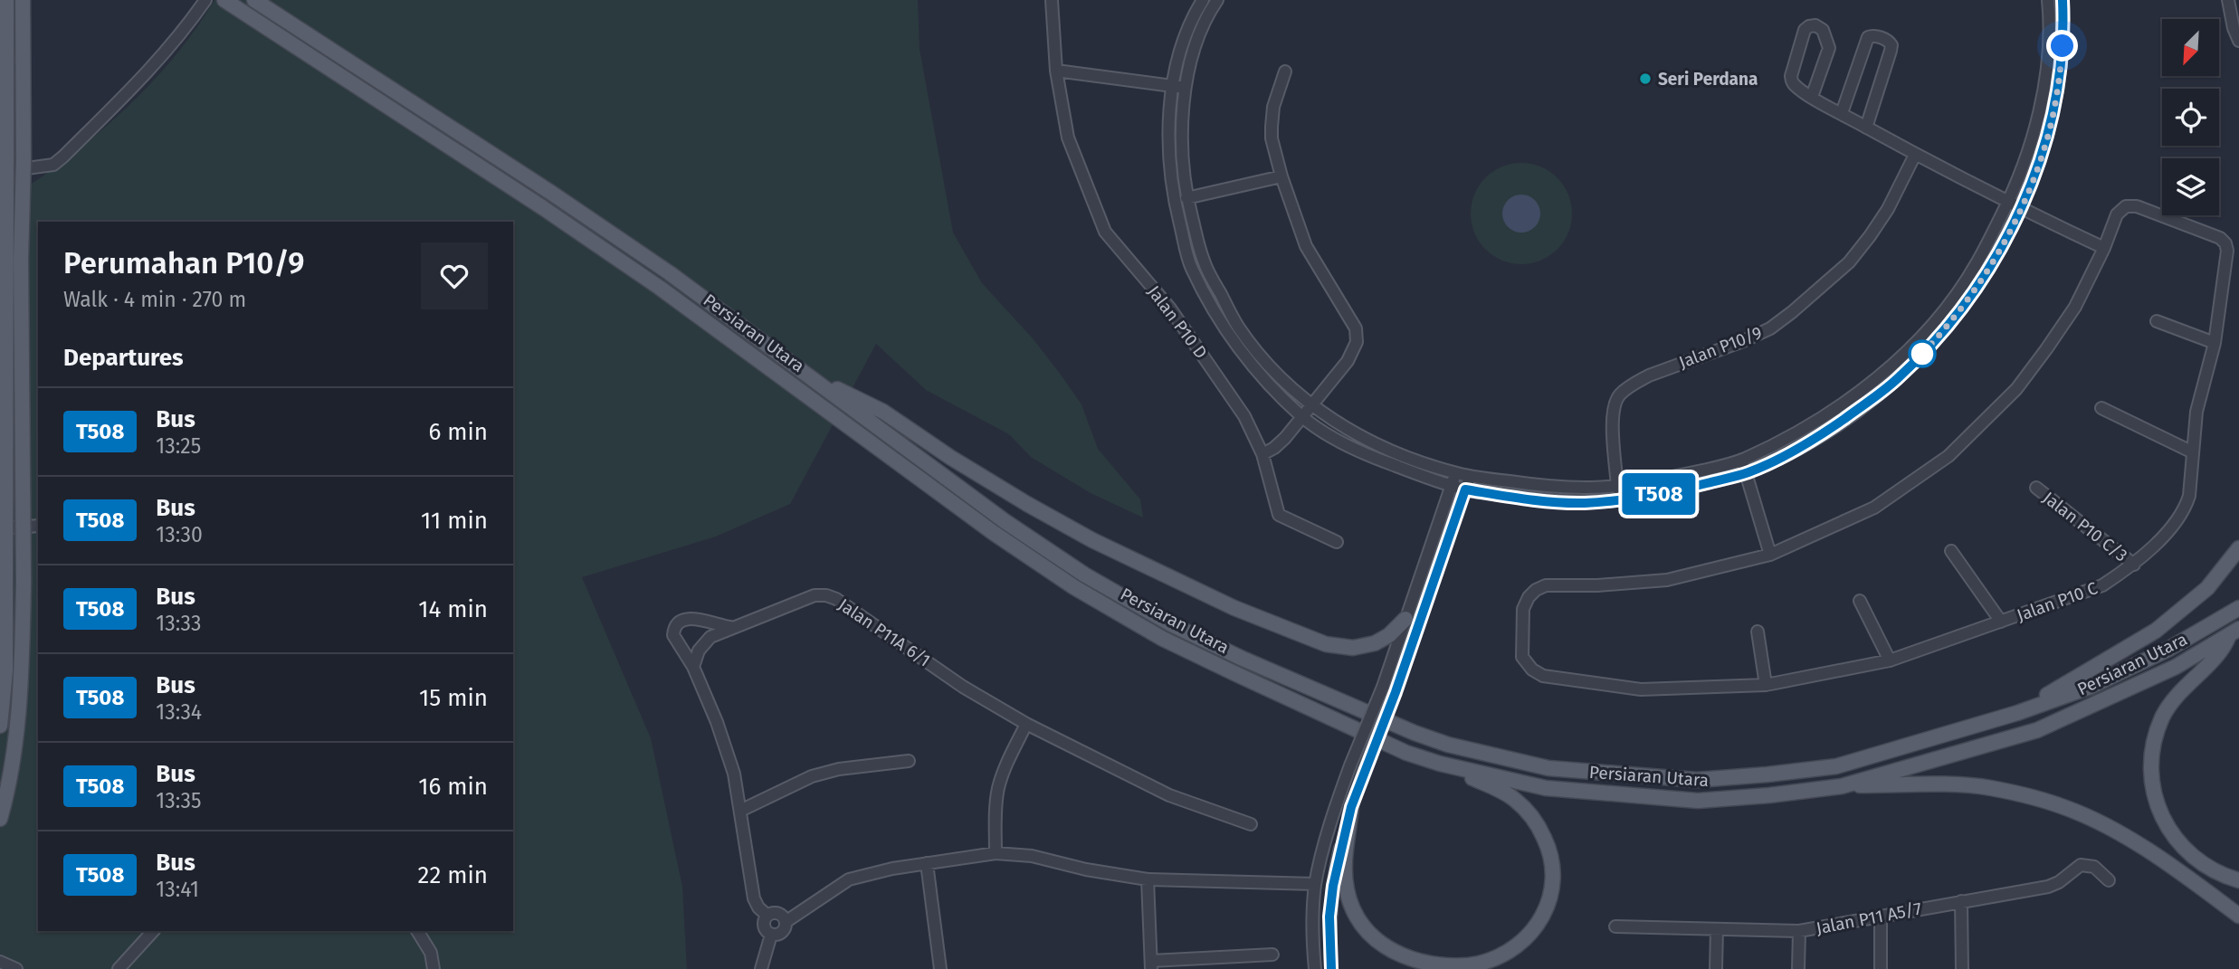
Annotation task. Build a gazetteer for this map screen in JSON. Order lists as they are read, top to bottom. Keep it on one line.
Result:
{"streets":{"main road":["Persiaran Utara"],"street":["Jalan P10 D","Jalan P10/9","Jalan P10 C/3","Jalan P10 C","Jalan P11A 6/1","Jalan P11 A5/7"]},"crossings":[["Jalan P10 C/3","Jalan P10 C"]],"places":["Seri Perdana"],"lines":["bus line T508"],"north":"bottom left","page":{"on_map":"T508","heading":[["Perumahan P10/9","Walk · 4 min · 270 m"],"Departures"],"list":[{"mark":"T508","name":"Bus","note":"13:25","value":"6 min"},{"mark":"T508","name":"Bus","note":"13:30","value":"11 min"},{"mark":"T508","name":"Bus","note":"13:33","value":"14 min"},{"mark":"T508","name":"Bus","note":"13:34","value":"15 min"},{"mark":"T508","name":"Bus","note":"13:35","value":"16 min"},{"mark":"T508","name":"Bus","note":"13:41","value":"22 min"}]}}
